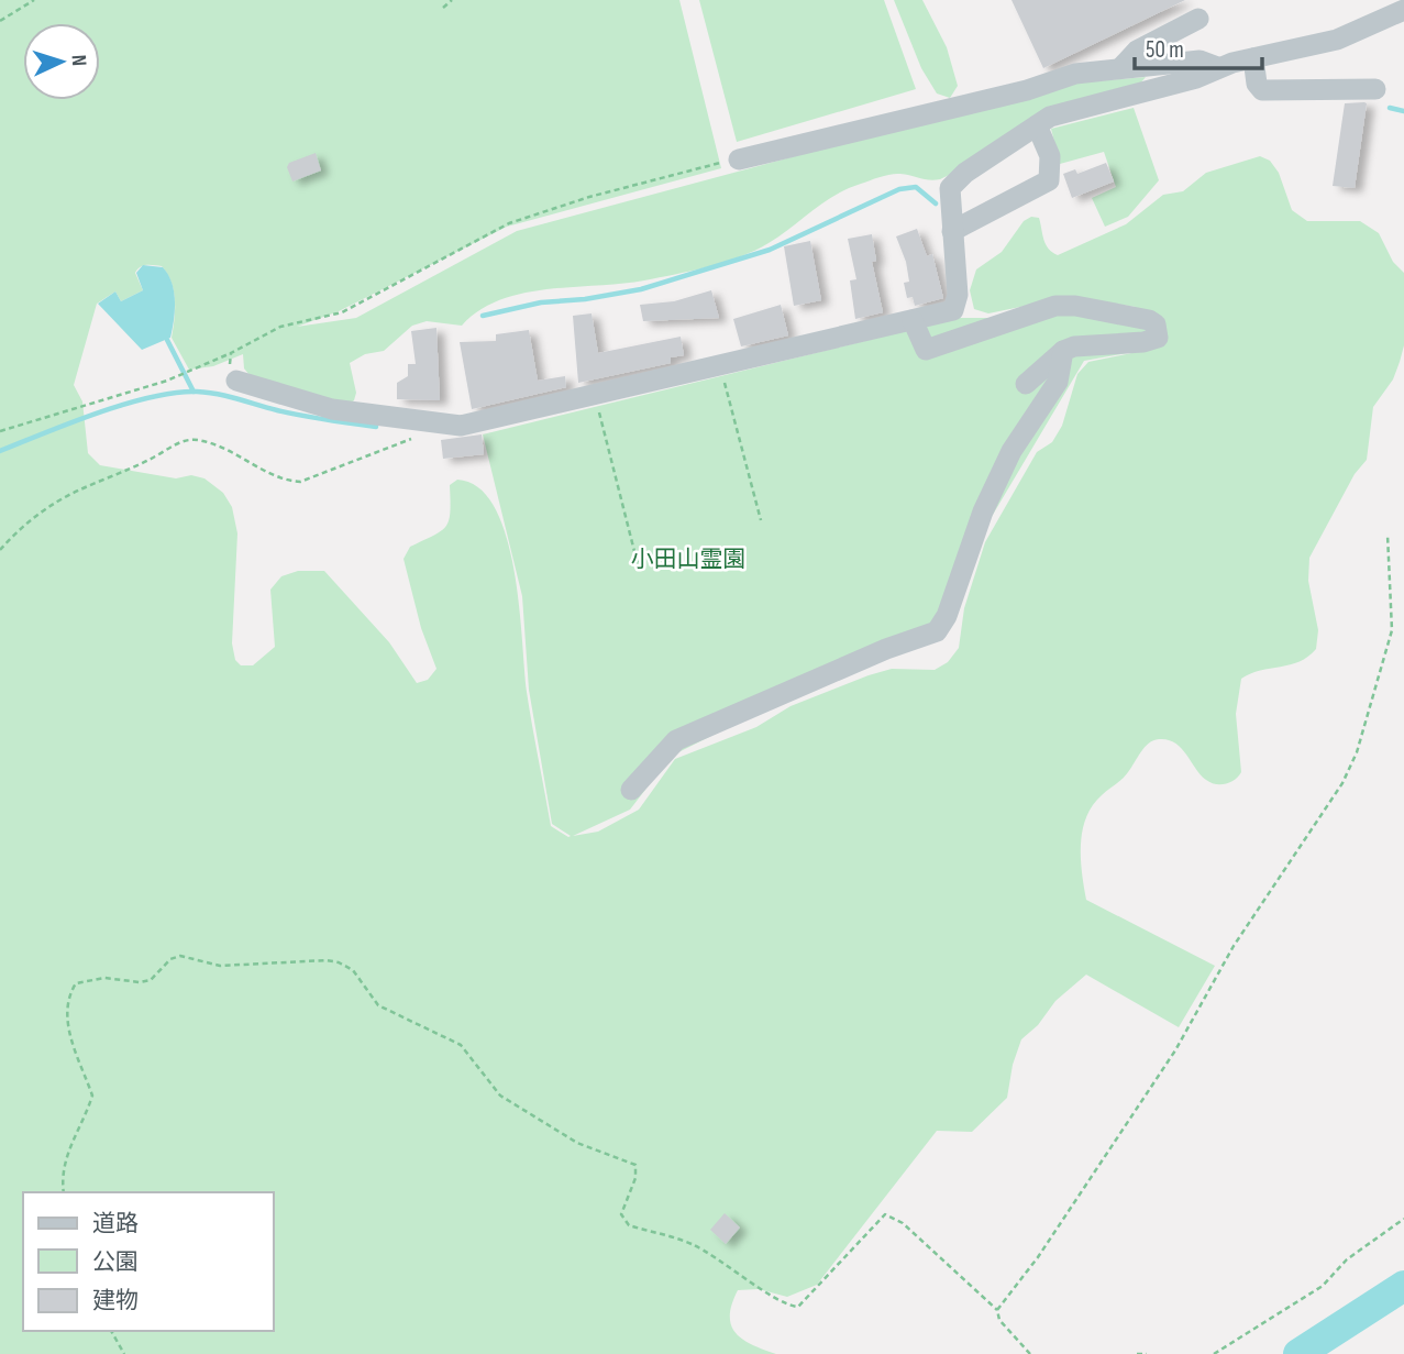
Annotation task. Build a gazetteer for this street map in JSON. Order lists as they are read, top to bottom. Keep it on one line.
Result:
{"parks":["小田山霊園"],"legend":["道路","公園","建物"],"scale_bar":"50 m","north":"right"}
